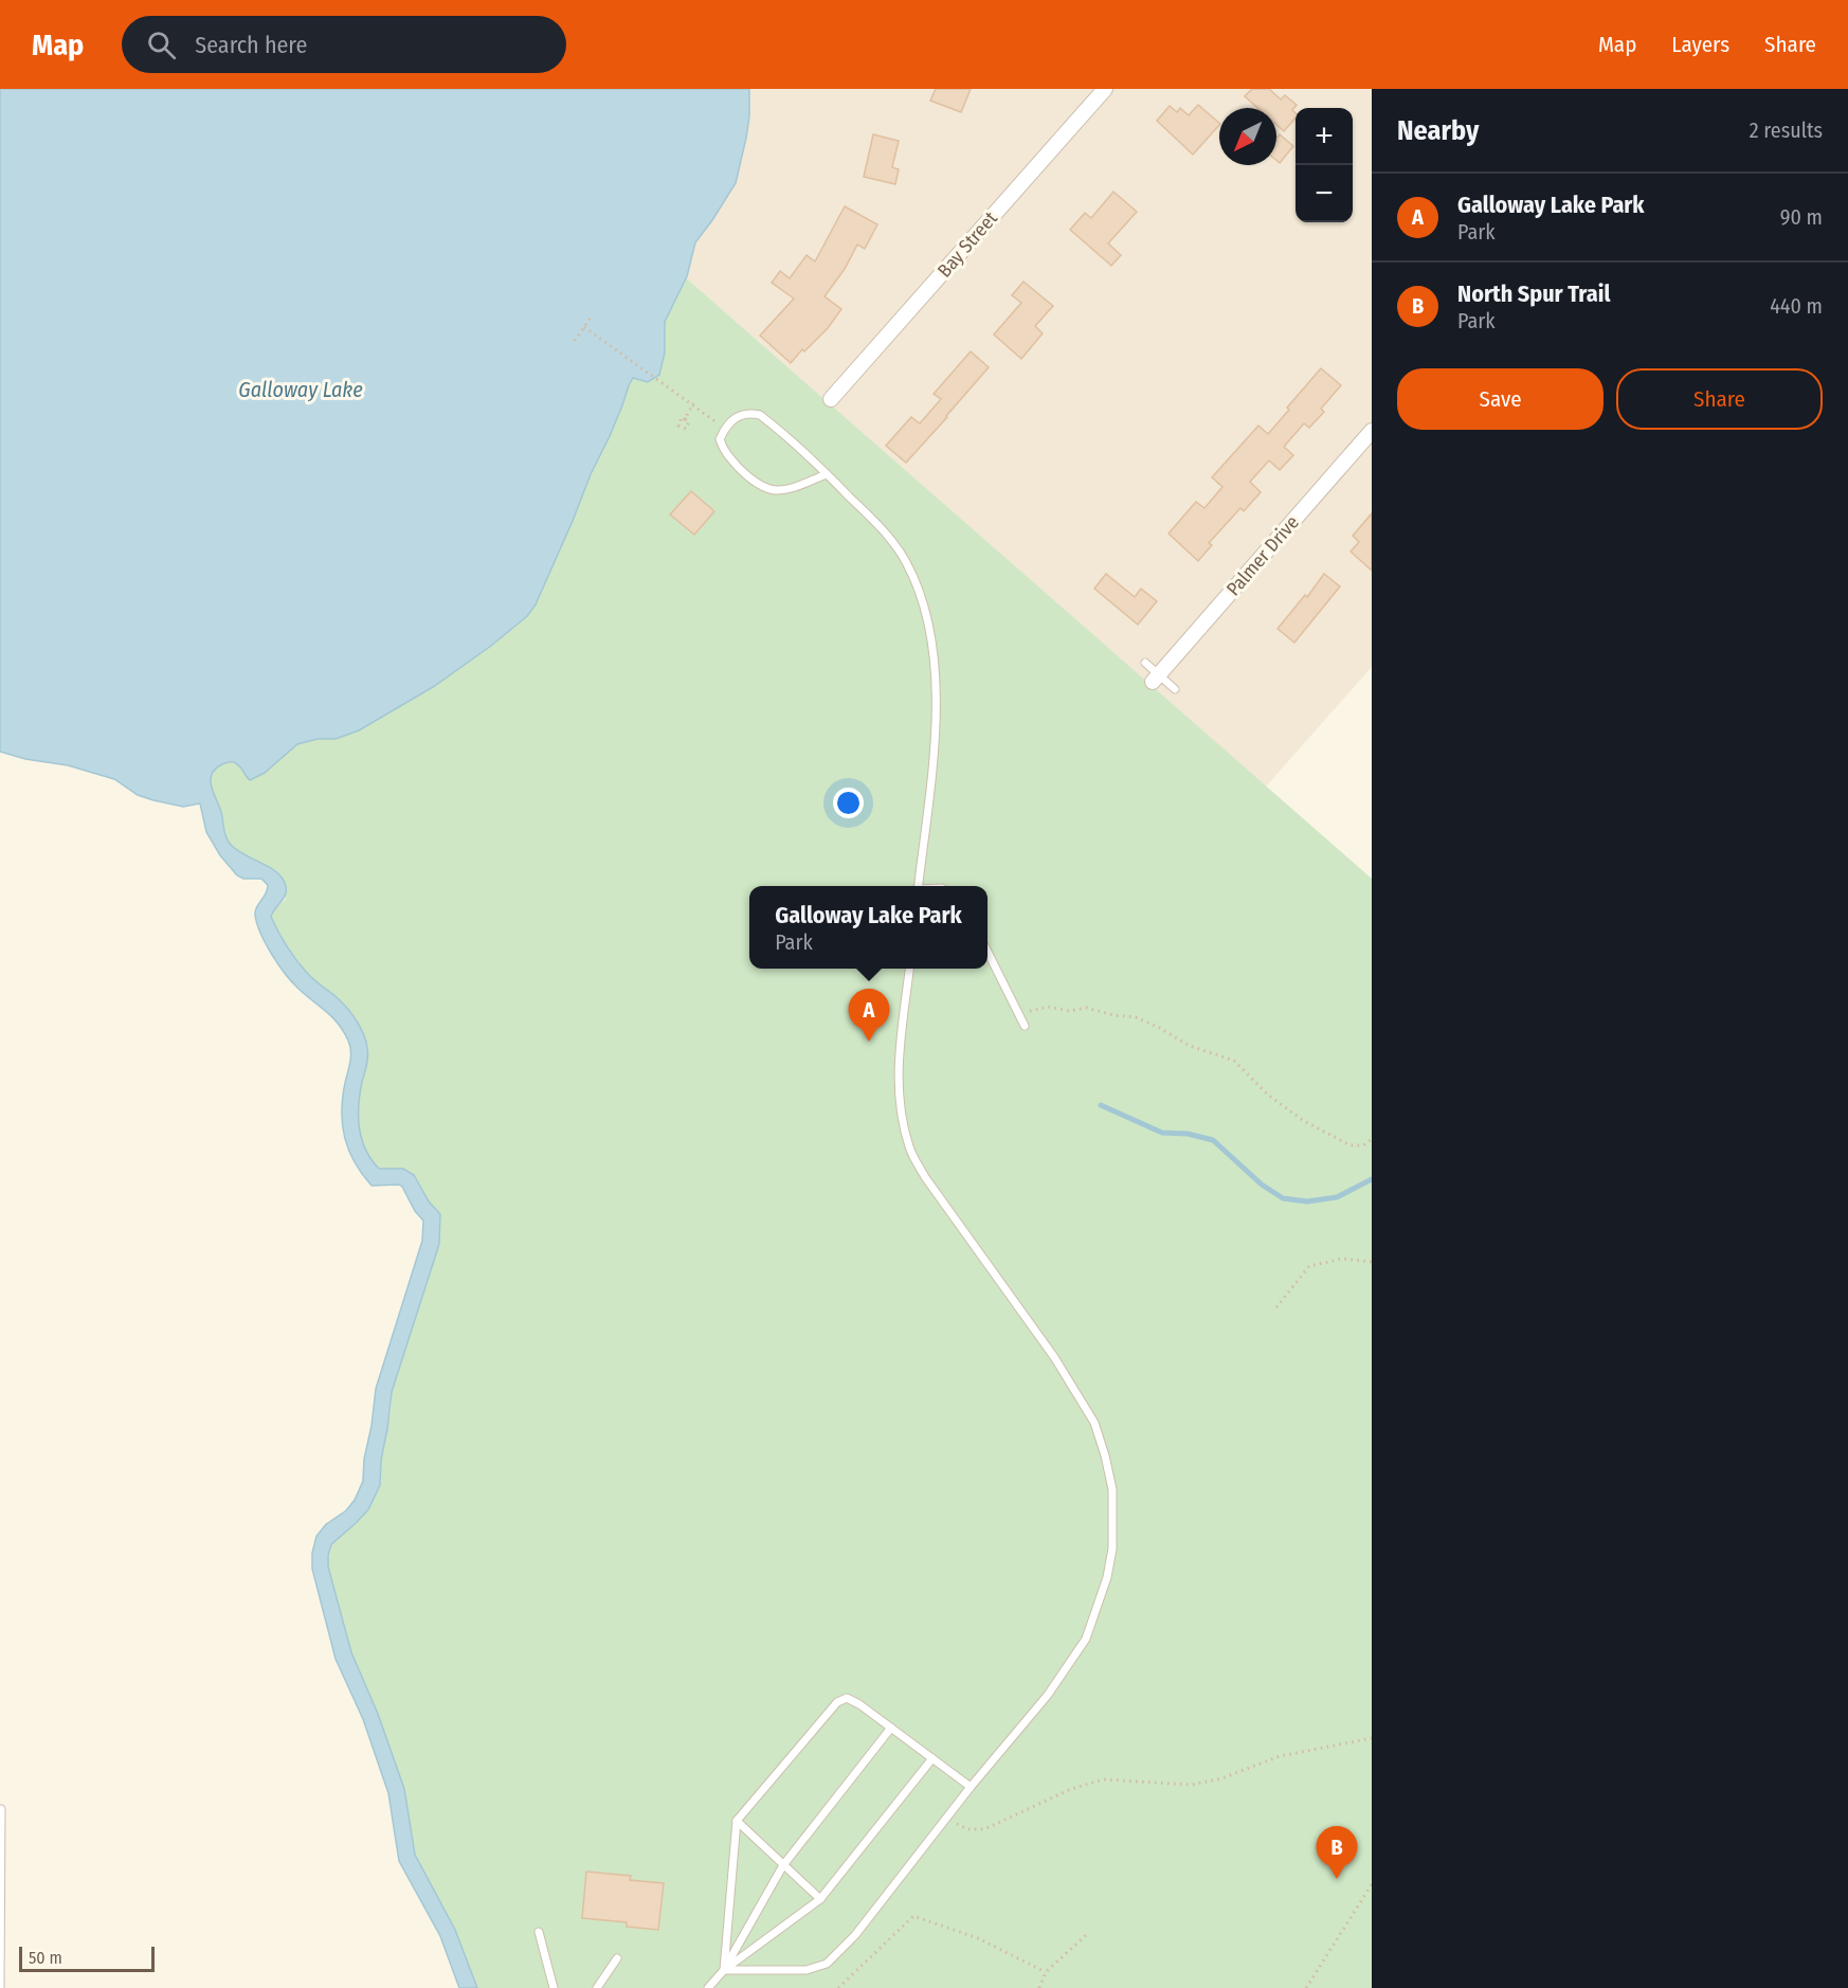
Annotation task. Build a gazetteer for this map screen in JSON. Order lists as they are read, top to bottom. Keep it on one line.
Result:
{"streets":{"street":["Bay Street","Palmer Drive"]},"water":["Galloway Lake"],"scale_bar":"50 m","north":"bottom left","page":{"header":"Map","search":"Search here","nav":["Map","Layers","Share"],"heading":["Nearby","2 results"],"map_buttons":["+","−"],"list":[{"mark":"A","name":"Galloway Lake Park","note":"Park","value":"90 m"},{"mark":"B","name":"North Spur Trail","note":"Park","value":"440 m"}],"buttons":["Save","Share"],"popup":["Galloway Lake Park","Park"],"pins":["A","B"],"scale":"50 m"}}
